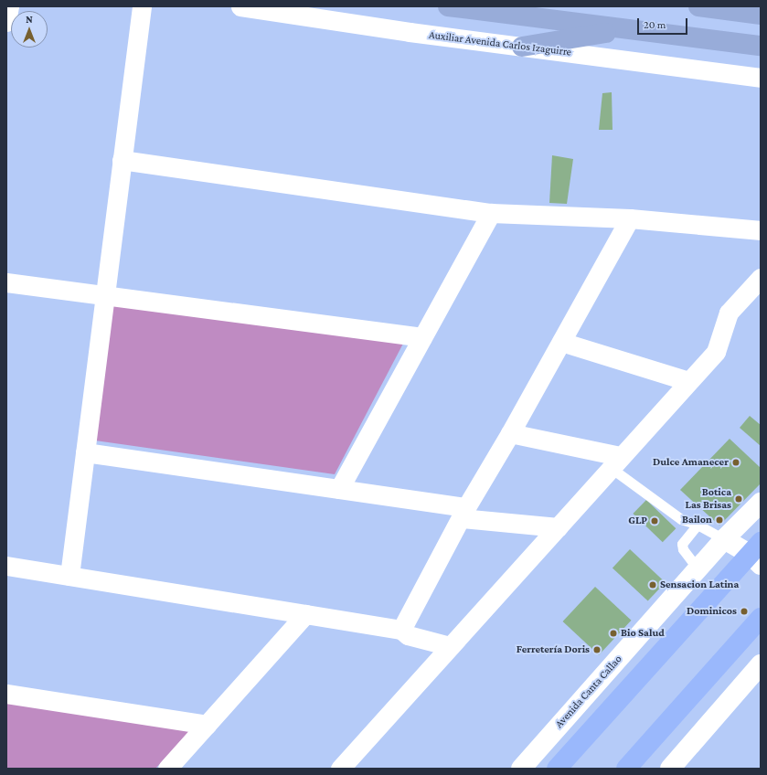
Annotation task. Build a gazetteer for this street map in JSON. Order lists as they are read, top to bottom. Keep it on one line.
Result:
{"streets":{"main road":["Avenida Canta Callao"],"street":["Auxiliar Avenida Carlos Izaguirre"]},"places":["Dulce Amanecer","Botica Las Brisas","Bailon","GLP","Sensacion Latina","Dominicos","Bio Salud","Ferretería Doris"],"scale_bar":"20 m","north":"top"}
